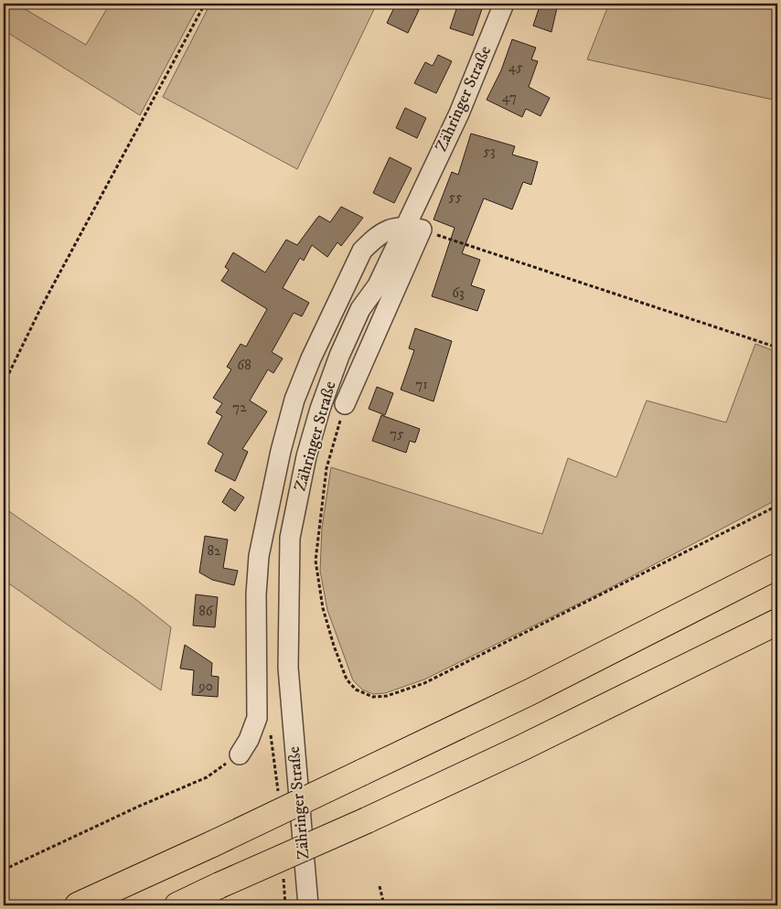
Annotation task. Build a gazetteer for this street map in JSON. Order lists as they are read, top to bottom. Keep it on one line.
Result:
{"streets":{"street":["Zähringer Straße"]},"house_numbers":["45","47","53","55","63","68","71","72","75","82","86","90"]}
